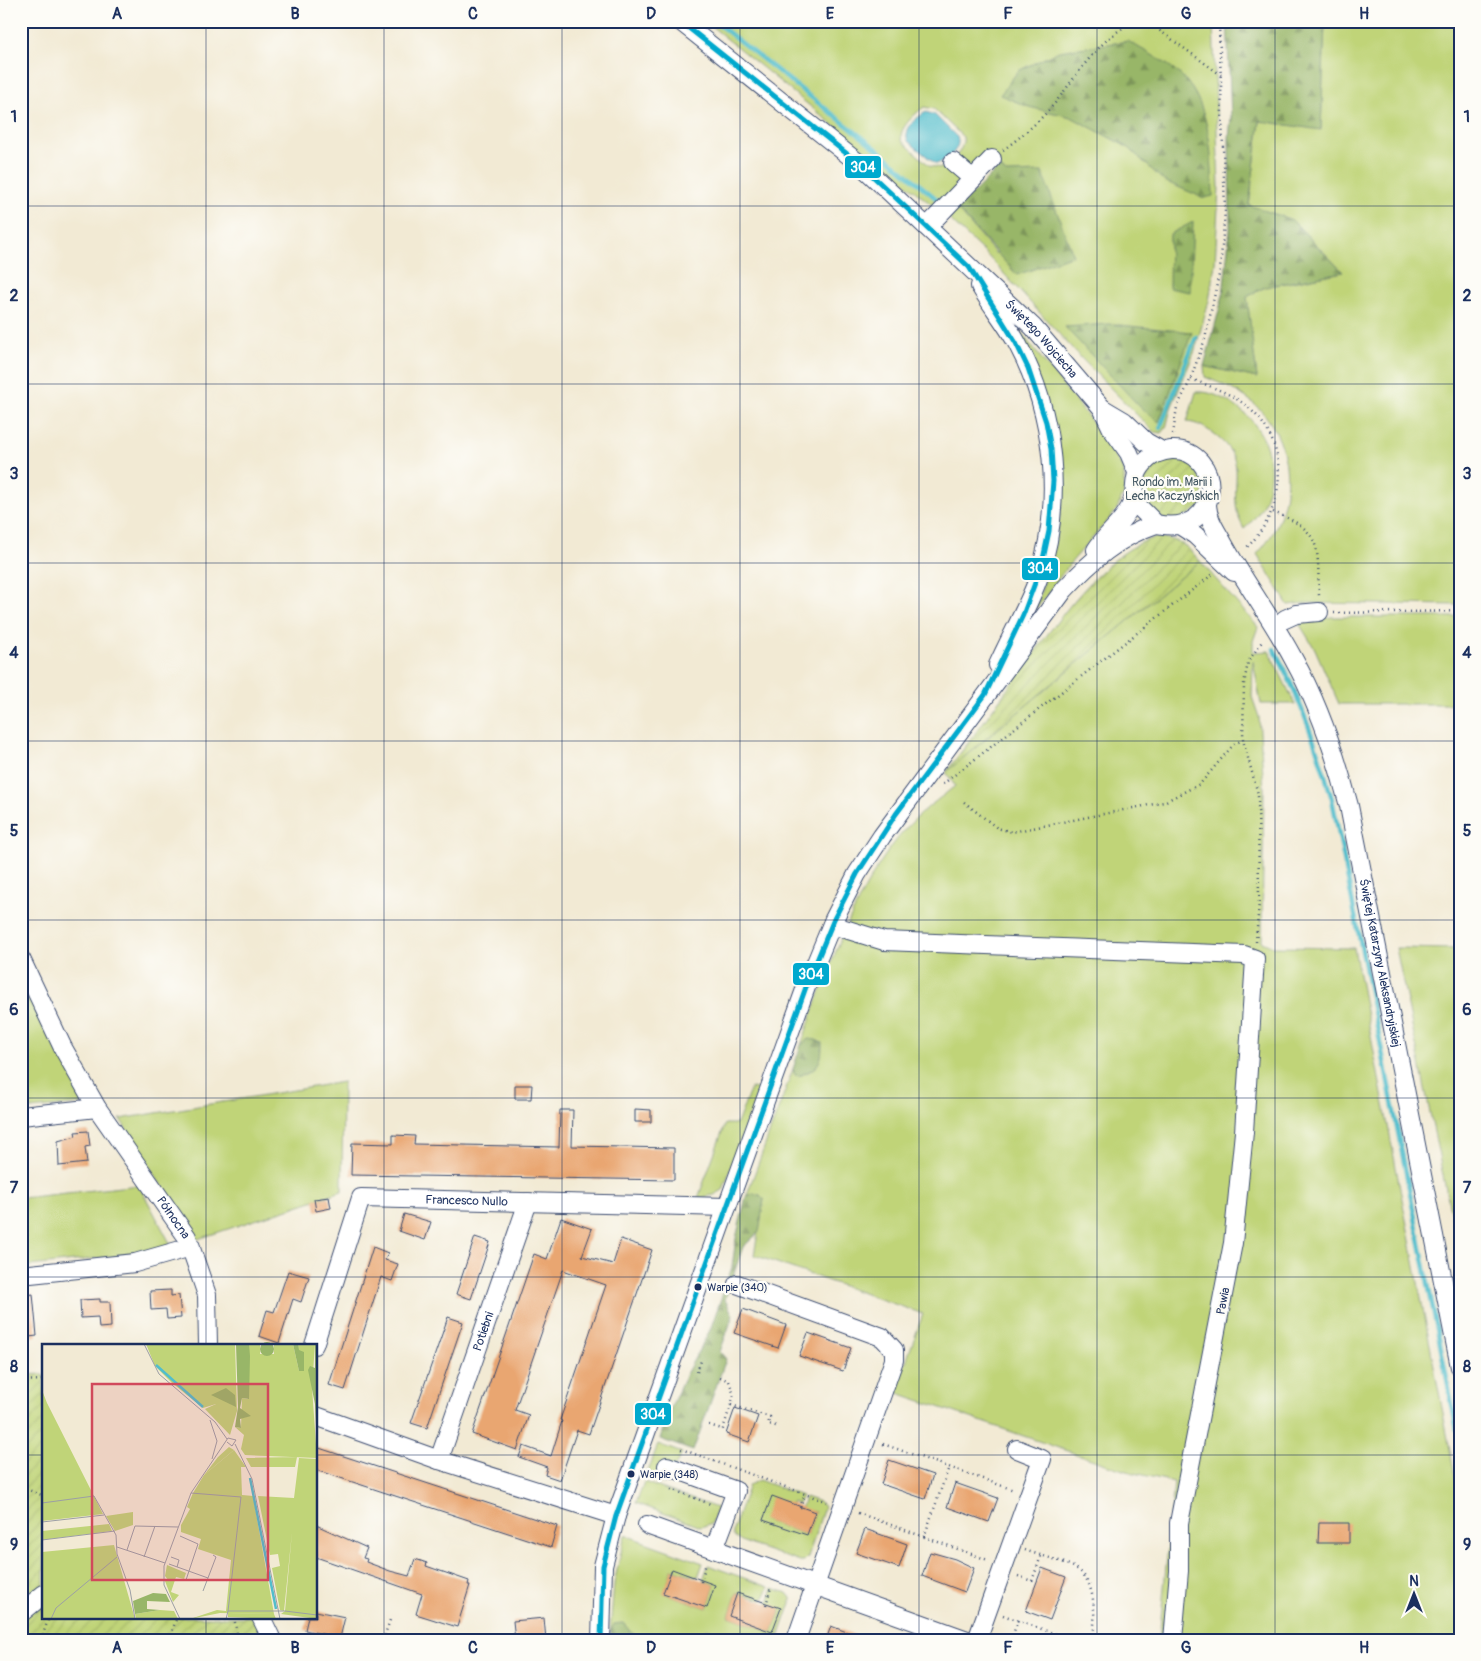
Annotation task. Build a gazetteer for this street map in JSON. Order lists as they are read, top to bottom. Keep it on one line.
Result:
{"streets":{"street":["Świętego Wojciecha","Świętej Katarzyny Aleksandryjskiej","Francesco Nullo","Północna","Pawia","Potiebni"]},"crossings":[["Świętego Wojciecha","Świętej Katarzyny Aleksandryjskiej"],["Francesco Nullo","Potiebni"]],"parks":["Rondo im. Marii i Lecha Kaczyńskich"],"places":["Warpie (340)","Warpie (348)"],"lines":["transit line 304"],"north":"top","grid":{"columns":["A","B","C","D","E","F","G","H"],"rows":["1","2","3","4","5","6","7","8","9"]}}
